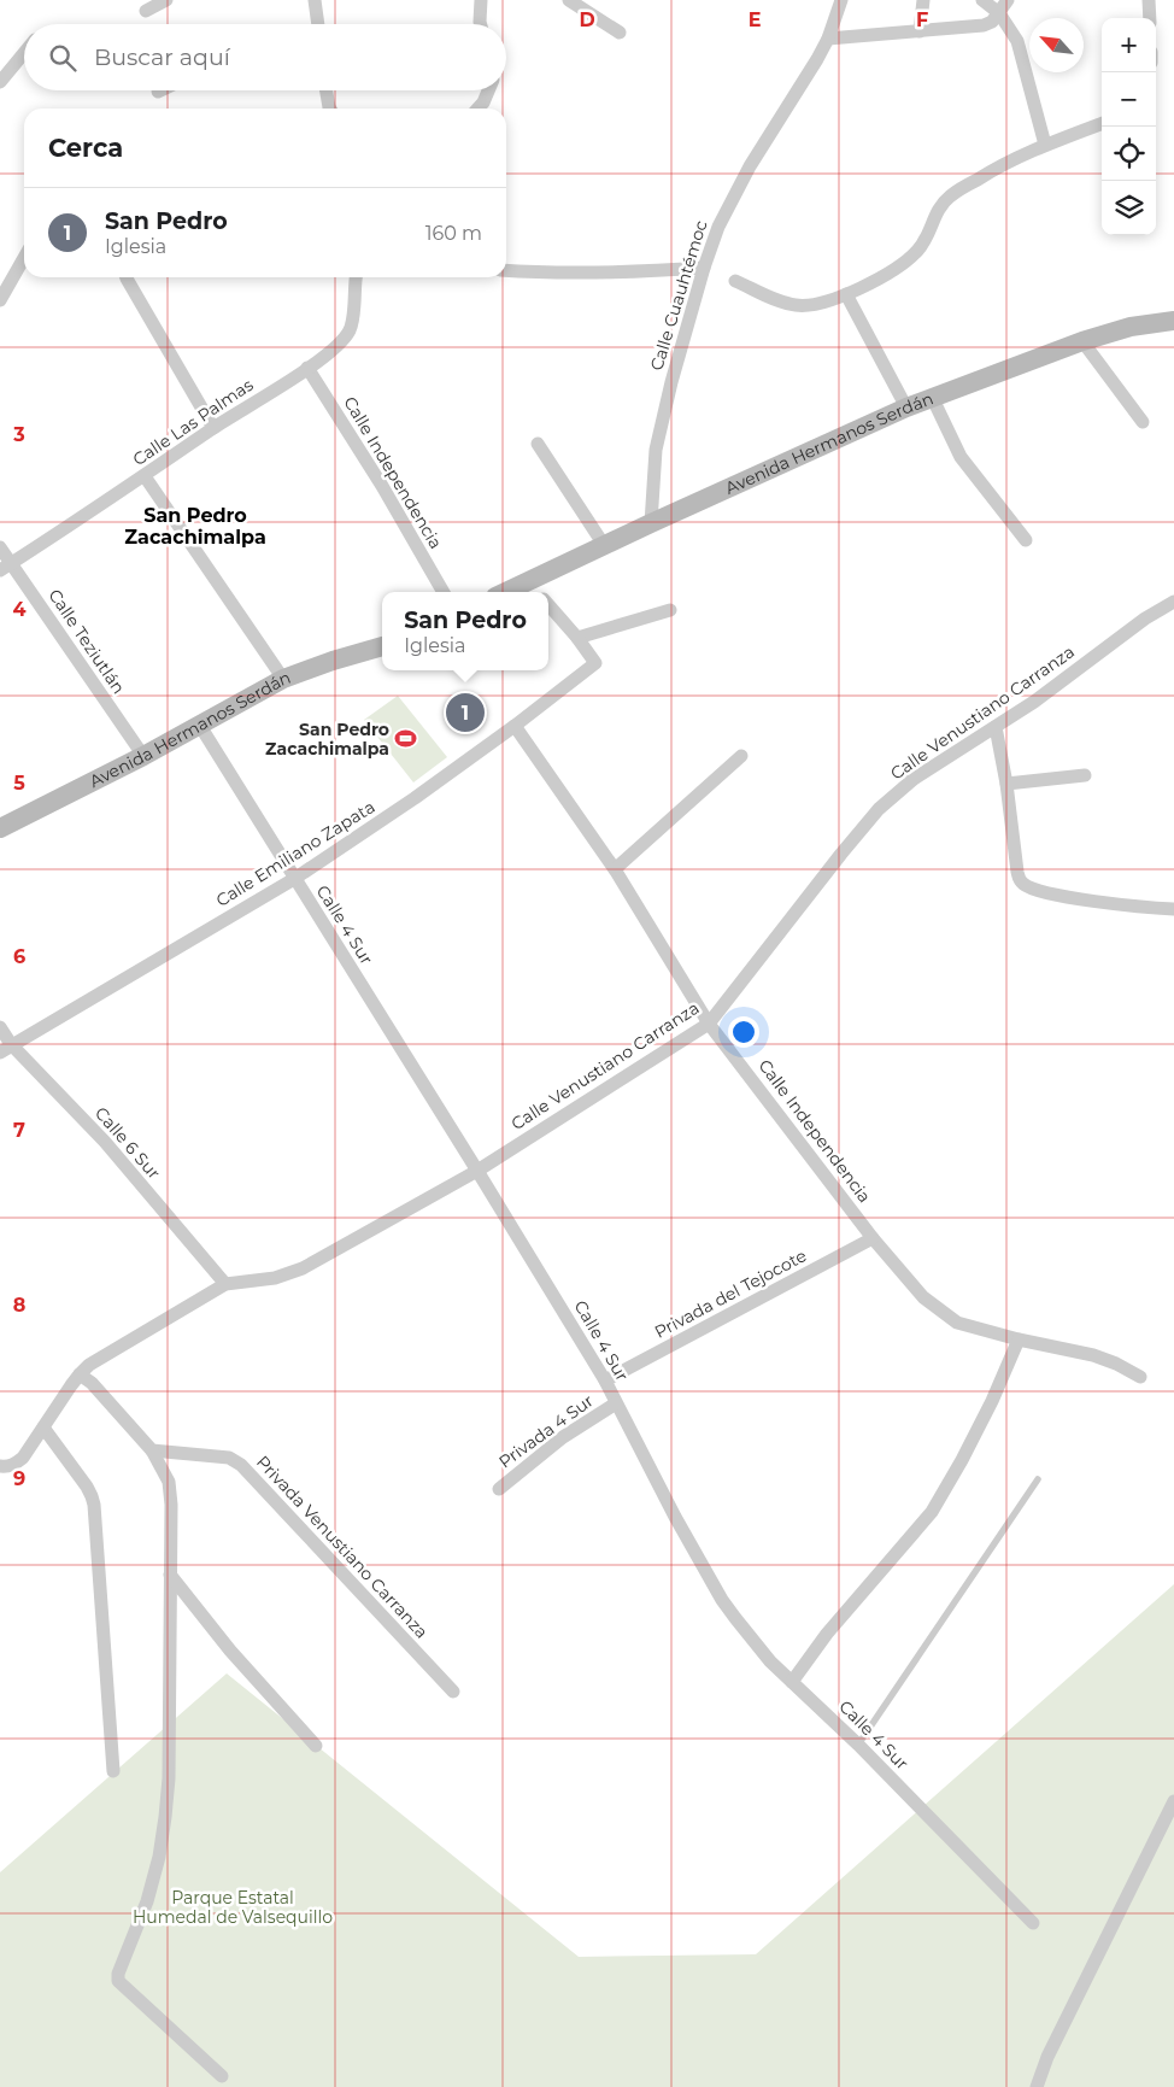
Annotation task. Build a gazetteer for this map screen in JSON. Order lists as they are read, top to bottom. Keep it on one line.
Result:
{"streets":{"street":["Calle Cuauhtémoc","Calle Las Palmas","Avenida Hermanos Serdán","Calle Independencia","Calle Teziutlán","Calle Venustiano Carranza","Calle Emiliano Zapata","Calle 4 Sur","Calle 6 Sur","Privada del Tejocote","Privada 4 Sur","Privada Venustiano Carranza"]},"crossings":[["Calle Cuauhtémoc","Avenida Hermanos Serdán"],["Calle Las Palmas","Calle Independencia"],["Calle Las Palmas","Calle Teziutlán"],["Avenida Hermanos Serdán","Calle Teziutlán"],["Avenida Hermanos Serdán","Calle 4 Sur"],["Calle Independencia","Calle Venustiano Carranza"],["Calle Independencia","Calle Emiliano Zapata"],["Calle Independencia","Privada del Tejocote"],["Calle Venustiano Carranza","Calle 4 Sur"],["Calle Venustiano Carranza","Calle 6 Sur"],["Calle Emiliano Zapata","Calle 4 Sur"],["Calle Emiliano Zapata","Calle 6 Sur"],["Calle 4 Sur","Privada del Tejocote"],["Calle 4 Sur","Privada 4 Sur"]],"districts":["San Pedro Zacachimalpa"],"parks":["Parque Estatal Humedal de Valsequillo"],"places":{"sports":["San Pedro Zacachimalpa"]},"north":"top left","page":{"map_buttons":["+","−"],"search":"Buscar aquí","heading":"Cerca","list":[{"mark":"1","name":"San Pedro","note":"Iglesia","value":"160 m"}],"popup":["San Pedro","Iglesia"],"pins":"1"},"grid":{"columns":["D","E","F"],"rows":["3","4","5","6","7","8","9"]}}
